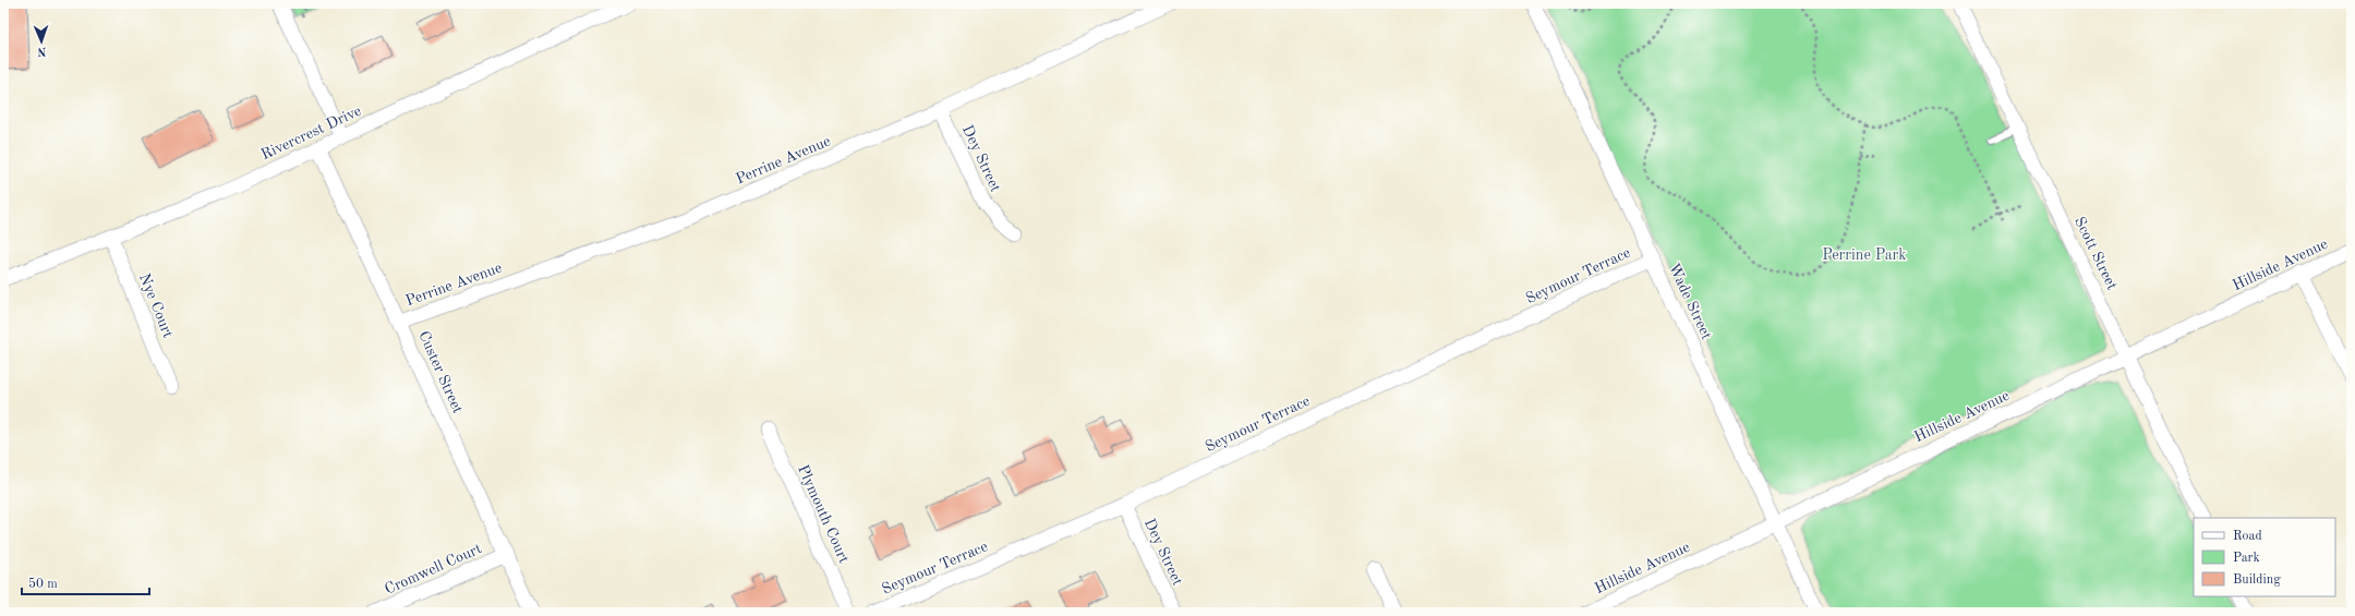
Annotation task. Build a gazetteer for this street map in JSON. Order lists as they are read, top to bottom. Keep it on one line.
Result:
{"streets":{"street":["Rivercrest Drive","Dey Street","Perrine Avenue","Scott Street","Hillside Avenue","Seymour Terrace","Wade Street","Nye Court","Custer Street","Plymouth Court","Cromwell Court"]},"crossings":[["Rivercrest Drive","Nye Court"],["Rivercrest Drive","Custer Street"],["Dey Street","Perrine Avenue"],["Dey Street","Seymour Terrace"],["Perrine Avenue","Custer Street"],["Scott Street","Hillside Avenue"],["Hillside Avenue","Wade Street"],["Seymour Terrace","Wade Street"],["Custer Street","Cromwell Court"]],"parks":["Perrine Park"],"legend":["Road","Park","Building"],"scale_bar":"50 m","north":"bottom"}
